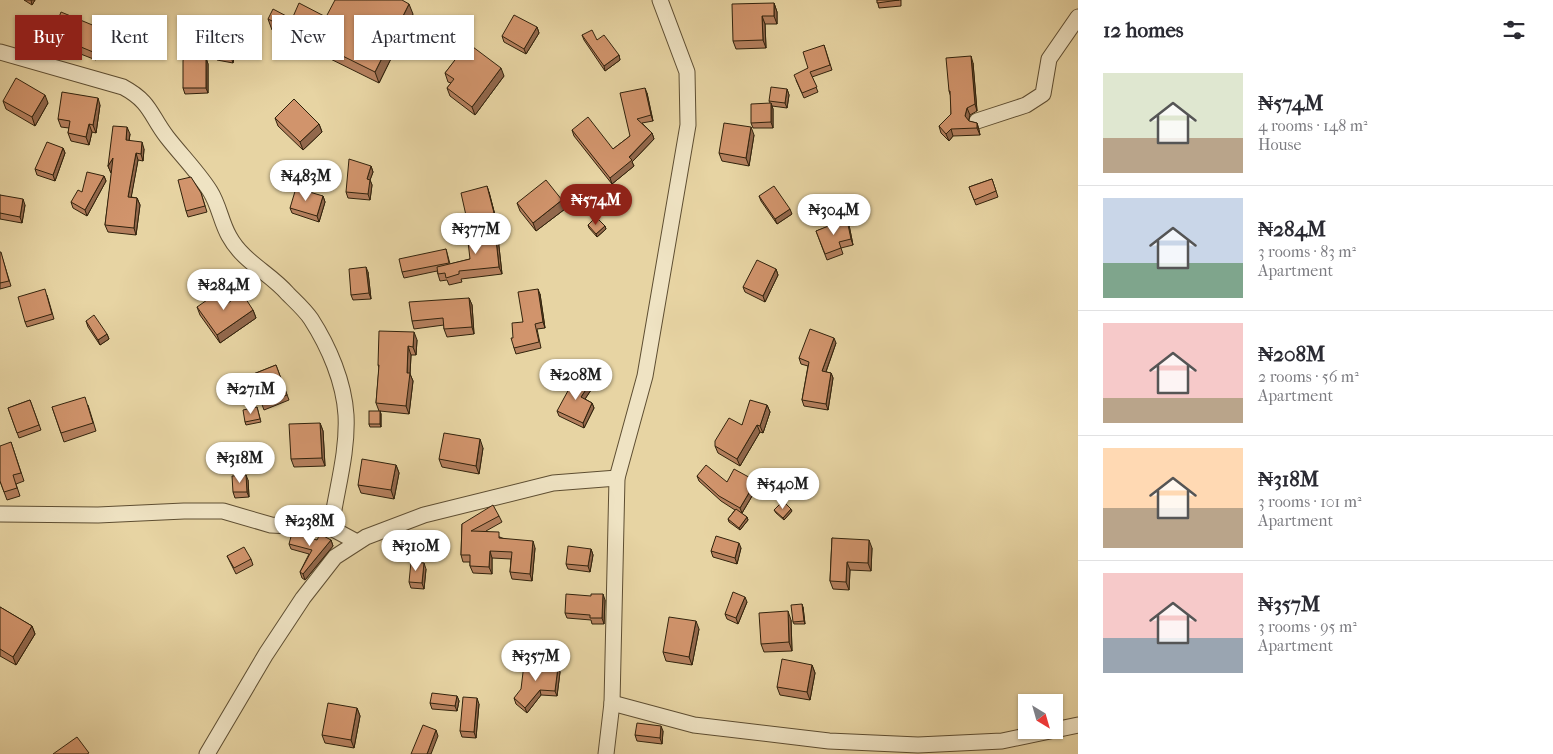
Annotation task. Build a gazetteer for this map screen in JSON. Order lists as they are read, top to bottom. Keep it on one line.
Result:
{"north":"bottom right","page":{"heading":"12 homes","chip":["Buy","Rent","Filters","New","Apartment"],"list":[{"name":"₦574M","note":"4 rooms · 148 m² · House"},{"name":"₦284M","note":"3 rooms · 83 m² · Apartment"},{"name":"₦208M","note":"2 rooms · 56 m² · Apartment"},{"name":"₦318M","note":"3 rooms · 101 m² · Apartment"},{"name":"₦357M","note":"3 rooms · 95 m² · Apartment"}],"price":["₦483M","₦574M","₦304M","₦377M","₦284M","₦208M","₦271M","₦318M","₦540M","₦238M","₦310M","₦357M"]}}
